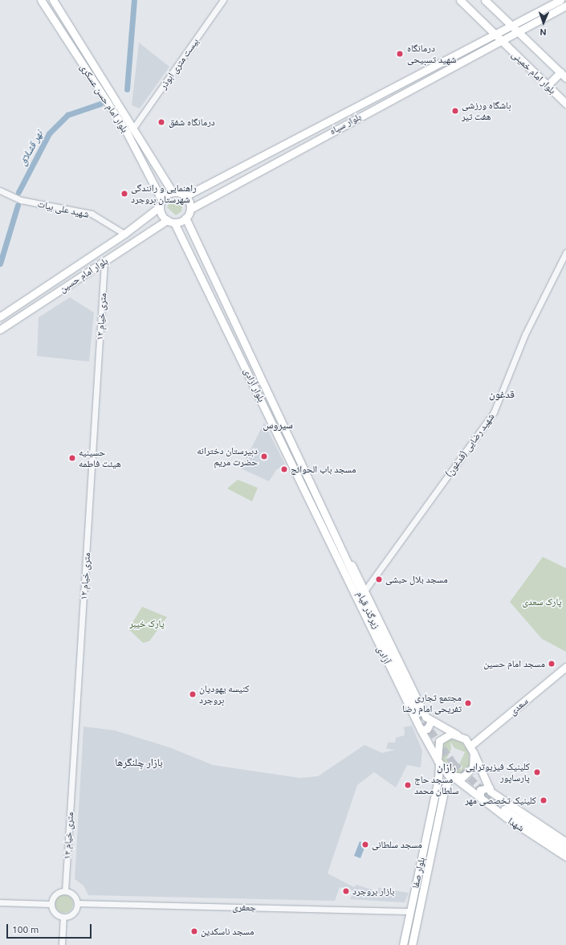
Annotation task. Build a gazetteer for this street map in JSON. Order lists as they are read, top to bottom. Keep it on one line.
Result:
{"streets":{"main road":["بلوار امام خمینی","بلوار امام حسن عسکری","بلوار سپاه","بلوار امام حسین","بلوار آزادی","زیرگذر قیام","آزادی","سعدی","شهدا","بلوار صفا"],"street":["بیست متری ابوذر","شهید علی بیات","۱۲ متری خیام","(قدغون) شهید رضایی","جعفری"]},"crossings":[["بیست متری ابوذر","بلوار امام حسن عسکری"],["بلوار امام خمینی","بلوار سپاه"],["بلوار امام حسن عسکری","بلوار سپاه"],["بلوار امام حسن عسکری","بلوار امام حسین"],["بلوار امام حسن عسکری","بلوار آزادی"],["بلوار سپاه","بلوار امام حسین"],["بلوار سپاه","بلوار آزادی"],["شهید علی بیات","بلوار امام حسین"],["بلوار امام حسین","۱۲ متری خیام"],["بلوار امام حسین","بلوار آزادی"],["۱۲ متری خیام","جعفری"],["بلوار آزادی","زیرگذر قیام"],["بلوار آزادی","آزادی"],["(قدغون) شهید رضایی","آزادی"],["زیرگذر قیام","آزادی"],["آزادی","سعدی"],["آزادی","شهدا"],["آزادی","بلوار صفا"],["سعدی","شهدا"],["سعدی","بلوار صفا"],["شهدا","بلوار صفا"],["بلوار صفا","جعفری"]],"districts":["قدغون","سیروس","بازار چِلنگرها","رازان"],"water":["نهر قشلاق"],"parks":["پارک سعدی","پارک خیبر"],"places":["درمانگاه شهید تسبیحی","باشگاه ورزشی هفت تیر","درمانگاه شفق","راهنمایی و رانندگی شهرستان بروجرد","دبیرستان دخترانه حضرت مریم","حسینیه هیئت فاطمه","مسجد باب الحوائج","مسجد بلال حبشی","مسجد امام حسین","کنیسه یهودیان بروجرد","مجتمع تجاری تفریحی امام رضا","کلینیک فیزیوتراپی پارساپور","مسجد حاج سلطان محمد","کلینیک تخصصی مهر","مسجد سلطانی","بازار بروجرد","مسجد ناسکدین"],"scale_bar":"100 m","north":"bottom"}
